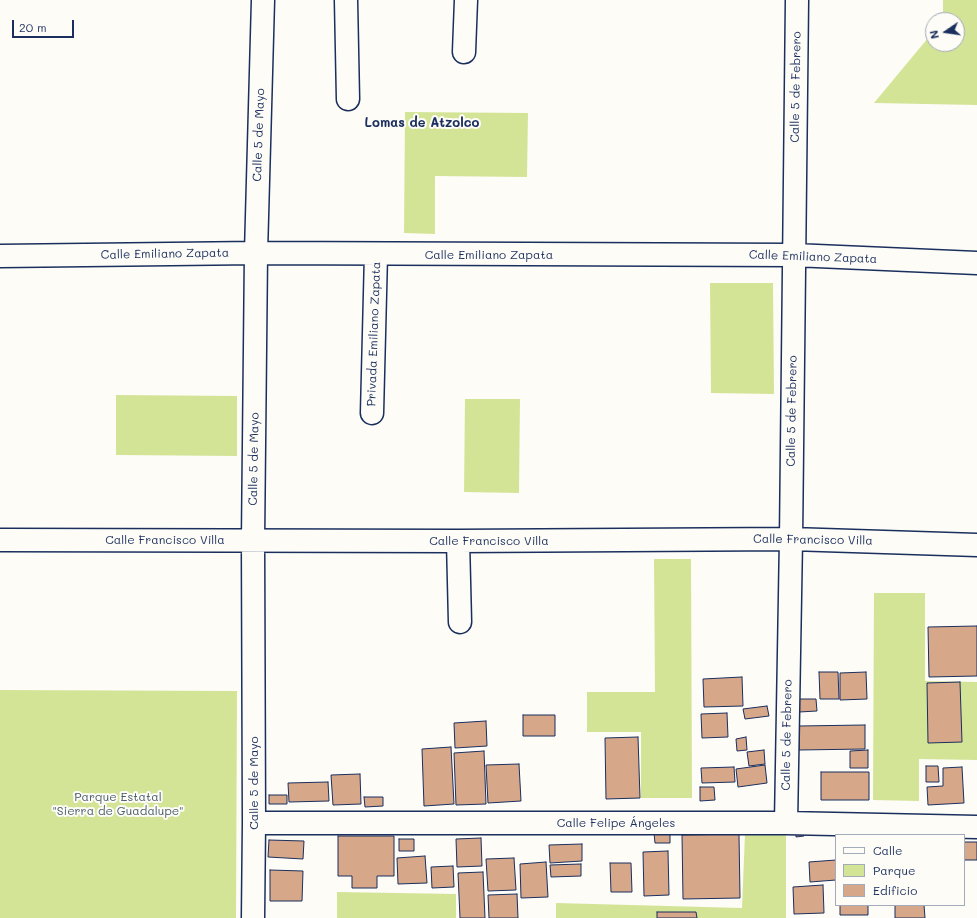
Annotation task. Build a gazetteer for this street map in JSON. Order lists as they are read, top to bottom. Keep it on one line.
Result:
{"streets":{"street":["Calle 5 de Febrero","Calle 5 de Mayo","Calle Emiliano Zapata","Privada Emiliano Zapata","Calle Francisco Villa","Calle Felipe Ángeles"]},"crossings":[["Calle 5 de Febrero","Calle Emiliano Zapata"],["Calle 5 de Febrero","Calle Francisco Villa"],["Calle 5 de Febrero","Calle Felipe Ángeles"],["Calle 5 de Mayo","Calle Emiliano Zapata"],["Calle 5 de Mayo","Calle Francisco Villa"],["Calle 5 de Mayo","Calle Felipe Ángeles"],["Calle Emiliano Zapata","Privada Emiliano Zapata"]],"districts":["Lomas de Atzolco"],"parks":["Parque Estatal \"Sierra de Guadalupe\""],"legend":["Calle","Parque","Edificio"],"scale_bar":"20 m","north":"left"}
